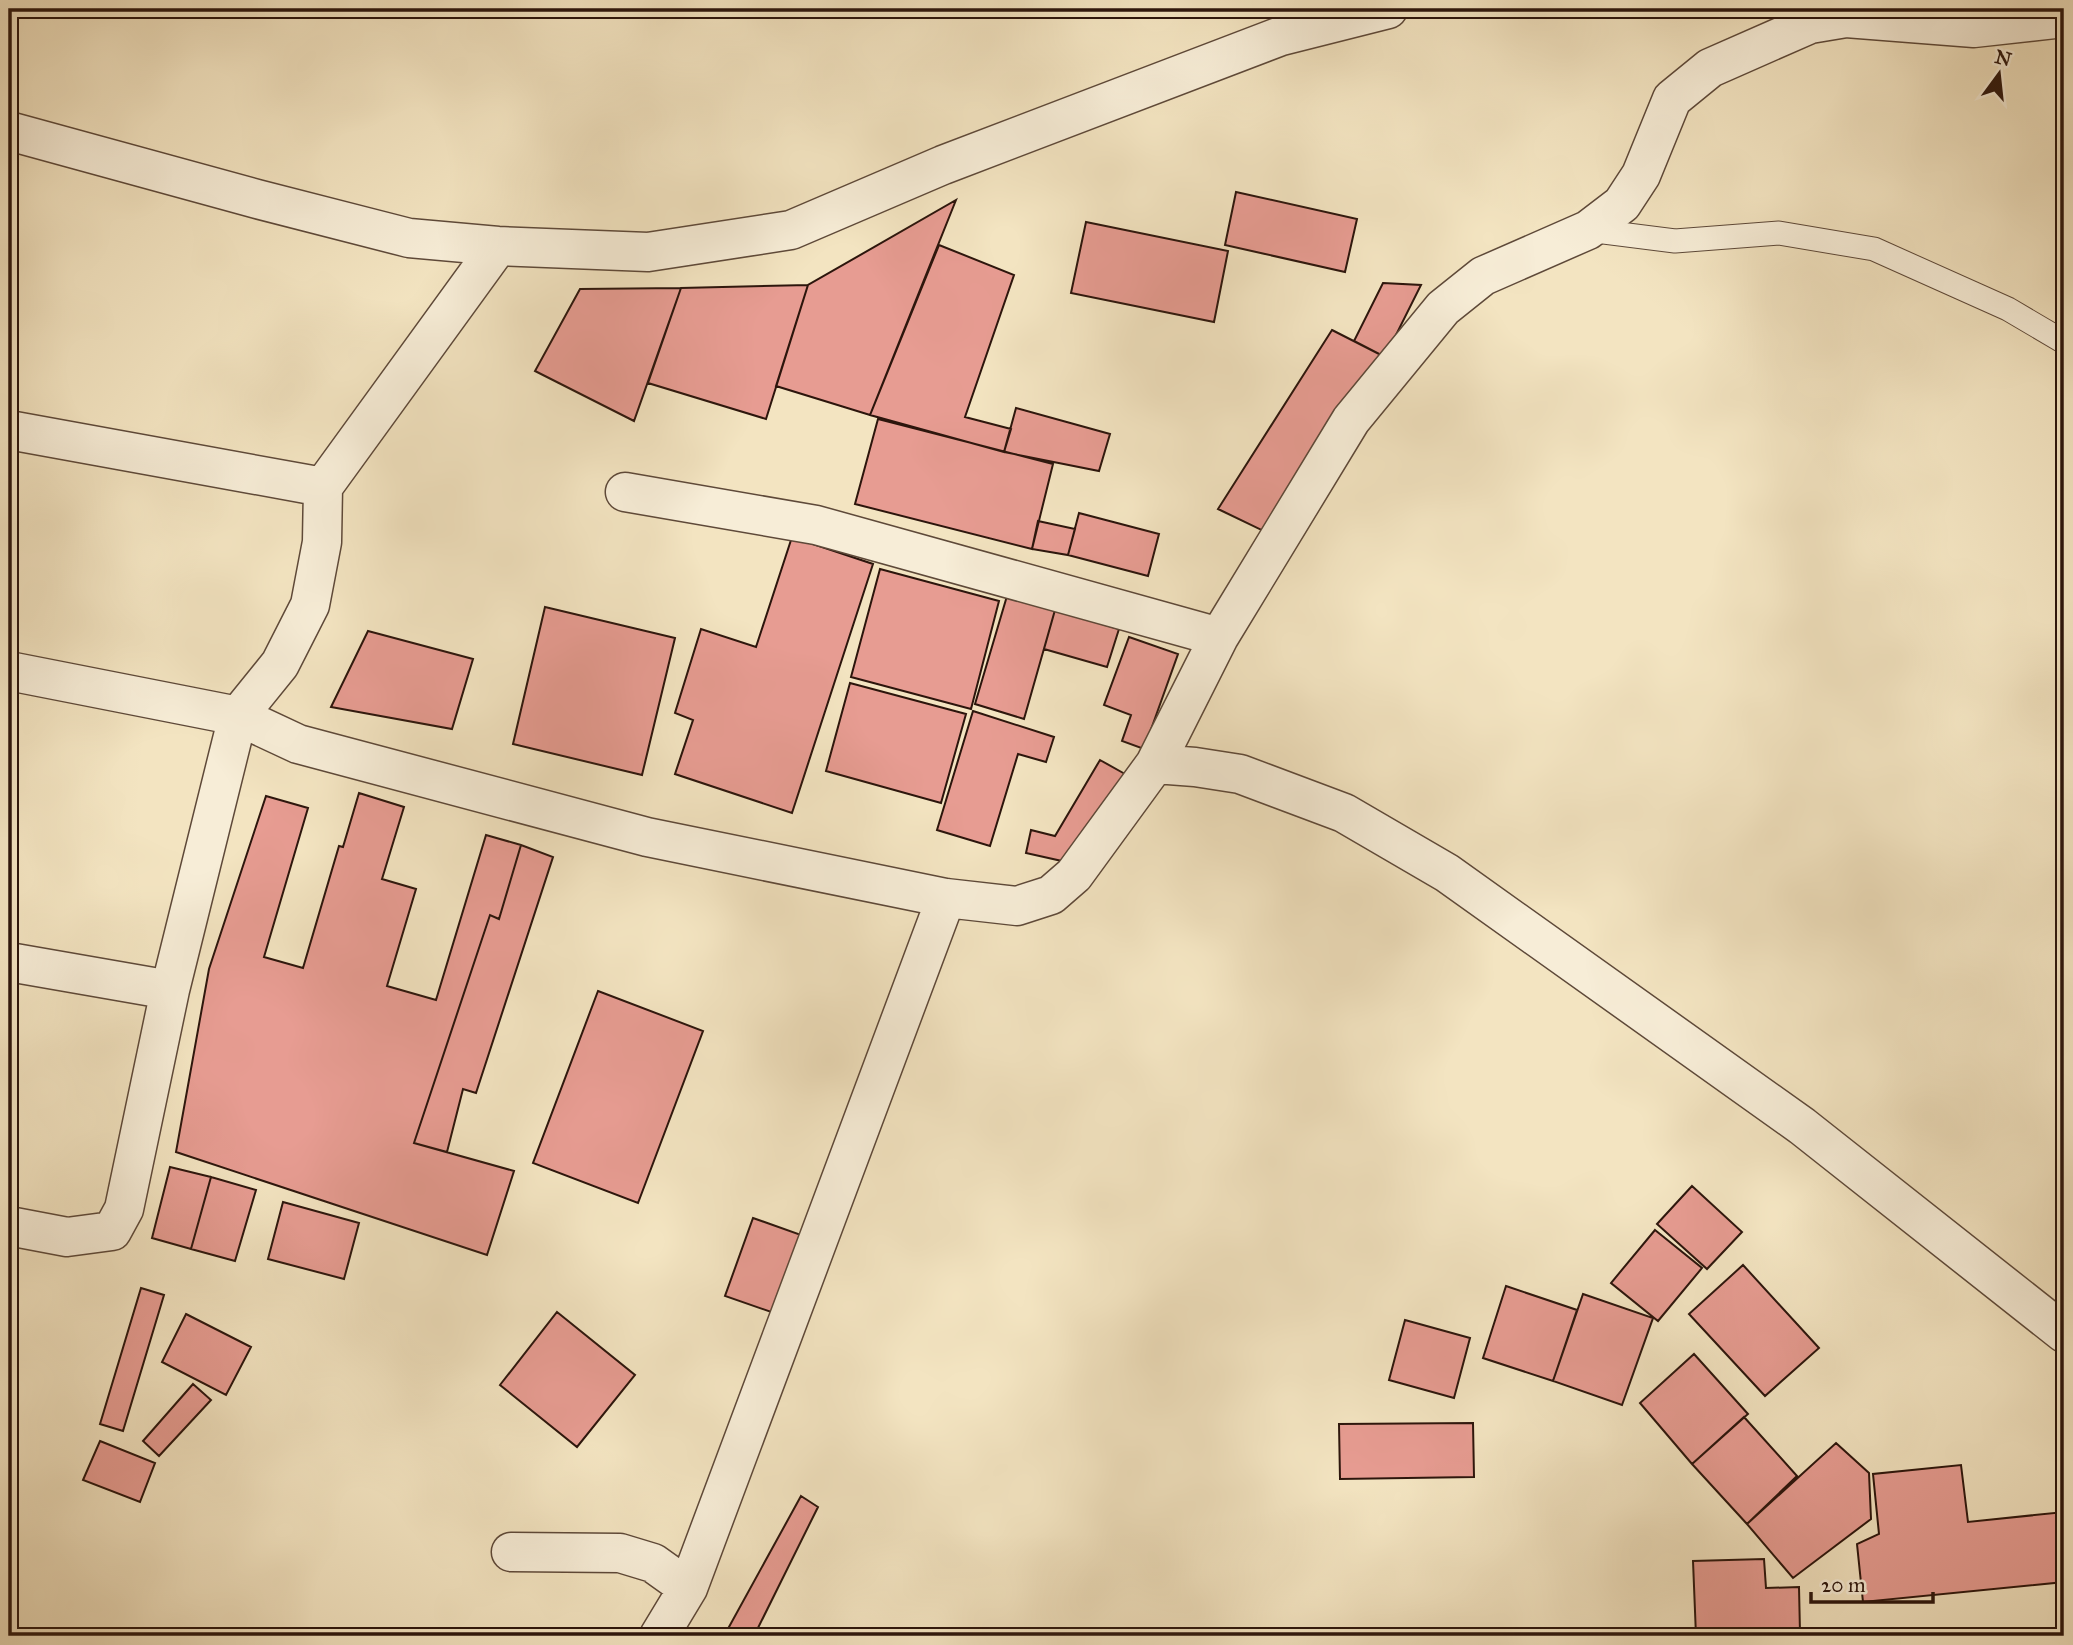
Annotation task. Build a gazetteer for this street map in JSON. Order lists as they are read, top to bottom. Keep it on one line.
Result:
{"scale_bar":"20 m","north":"top"}
